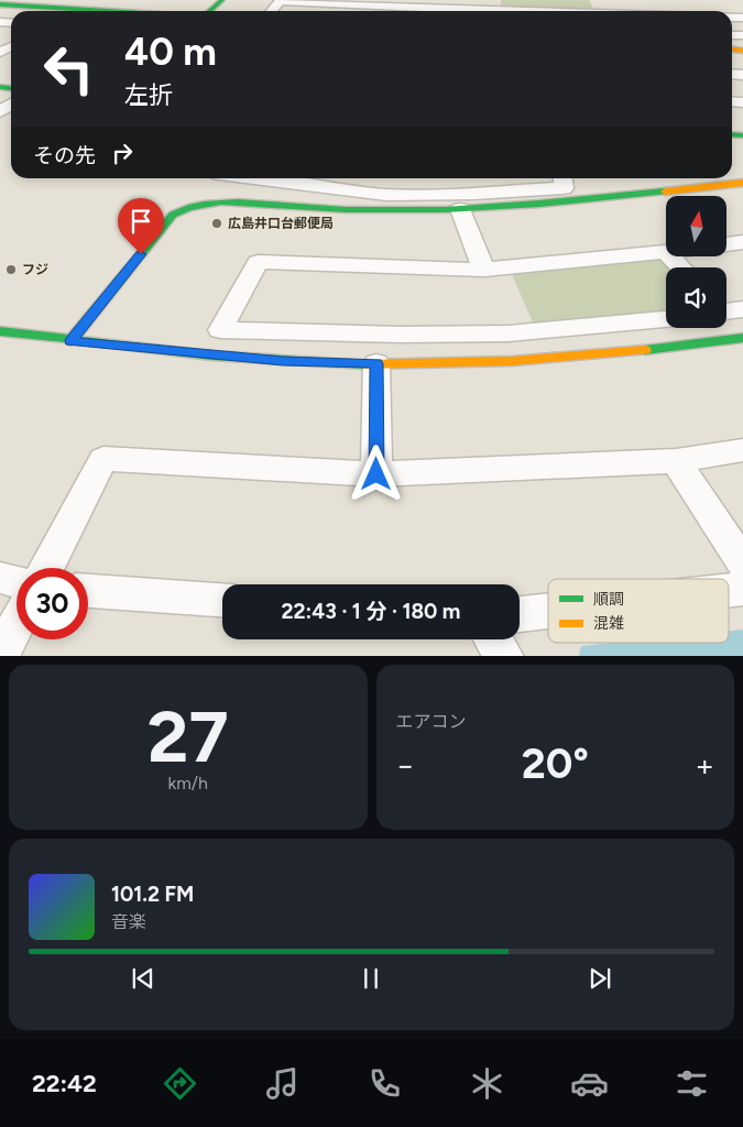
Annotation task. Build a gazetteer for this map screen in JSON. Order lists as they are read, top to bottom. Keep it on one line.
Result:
{"places":["広島井口台郵便局","フジ"],"legend":["順調","混雑"],"north":"top","page":{"turn":["40 m","左折"],"then":"その先","limit":"30","trip":"22:43 · 1 分 · 180 m","tile":[["27","km/h"],"エアコン"],"heat":["−","20°","+"],"song":["101.2 FM","音楽"],"tabs":"22:42"}}
